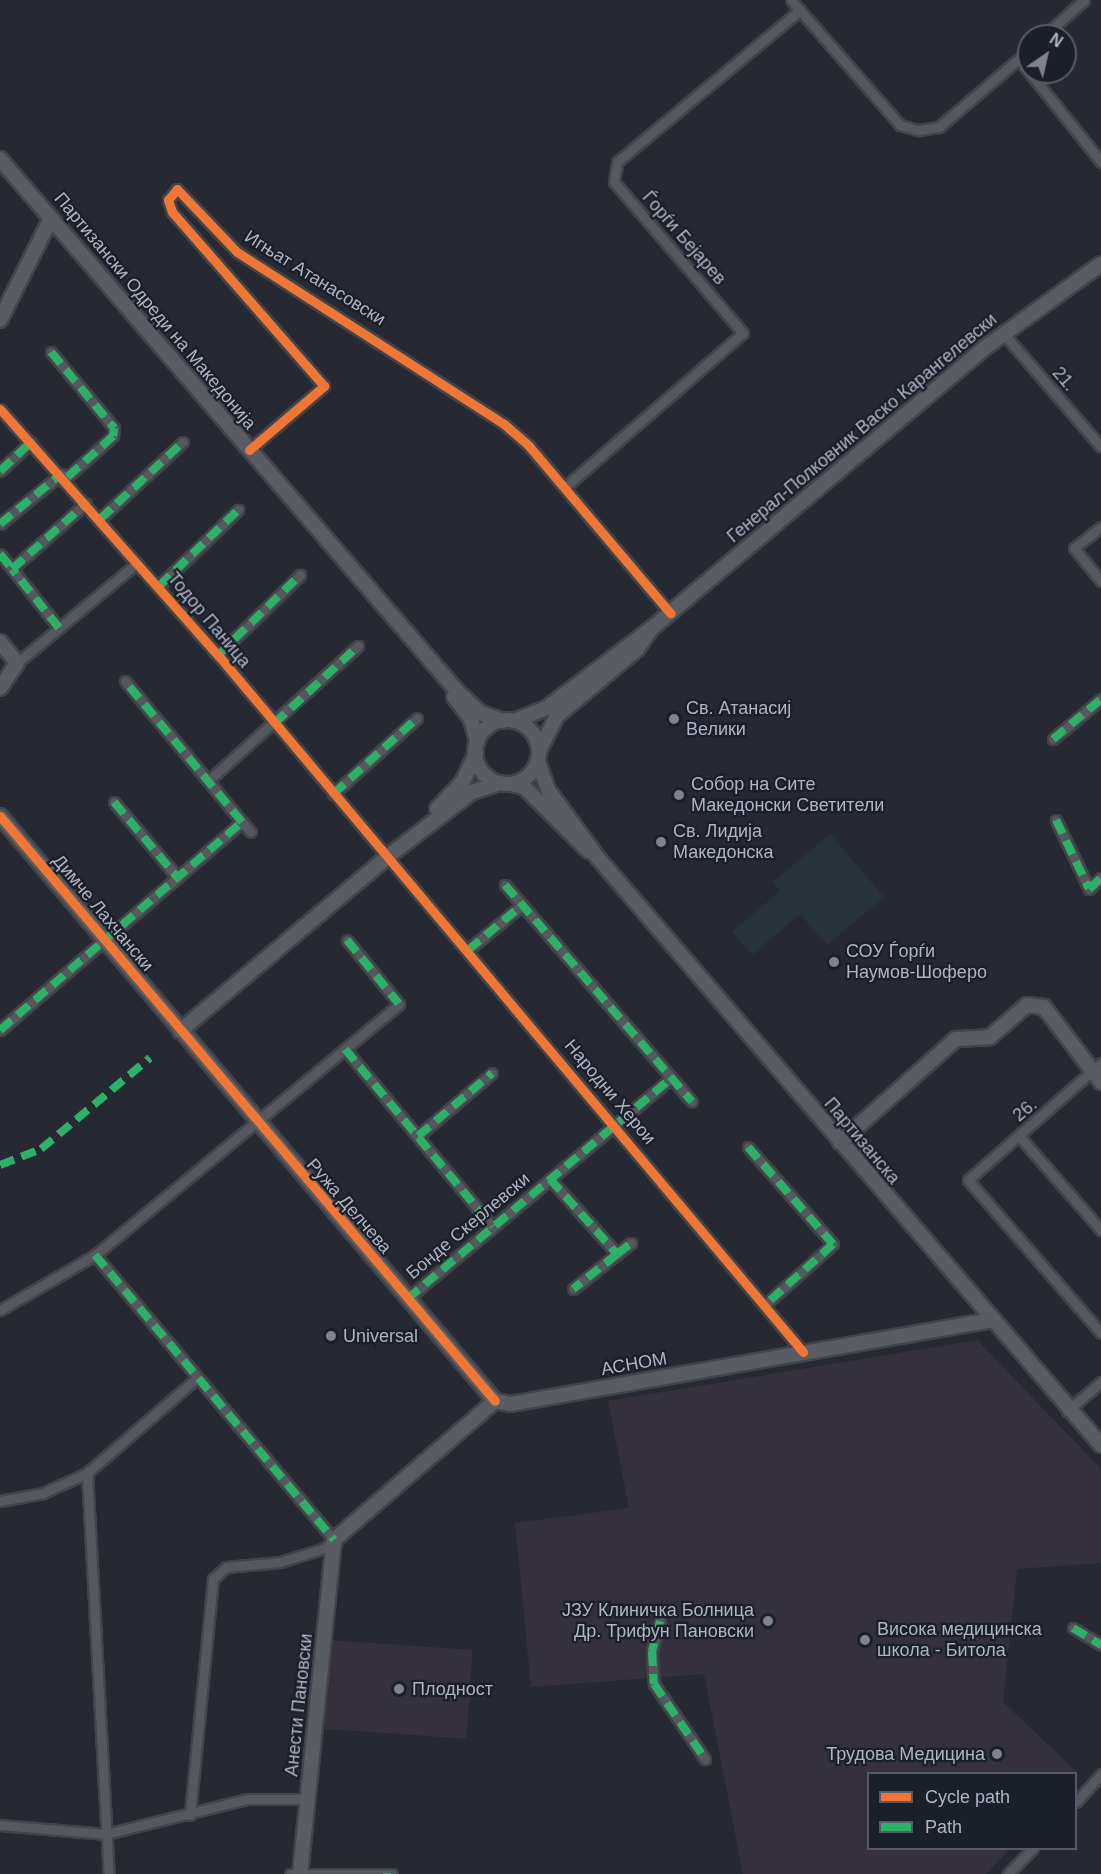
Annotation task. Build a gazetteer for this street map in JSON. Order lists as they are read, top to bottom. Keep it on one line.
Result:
{"streets":{"street":["Ѓорѓи Бејарев","Игњат Атанасовски","Партизански Одреди на Македонија","21.","Генерал-Полковник Васко Карангелевски","Тодор Паница","Димче Лахчански","Народни Херои","26.","Партизанска","Ружа Делчева","Бонде Скерлевски","АСНОМ","Анести Пановски"]},"crossings":[["Ѓорѓи Бејарев","Игњат Атанасовски"],["Игњат Атанасовски","Партизански Одреди на Македонија"],["Игњат Атанасовски","Генерал-Полковник Васко Карангелевски"],["Партизански Одреди на Македонија","Генерал-Полковник Васко Карангелевски"],["Партизански Одреди на Македонија","Партизанска"],["21.","Генерал-Полковник Васко Карангелевски"],["Генерал-Полковник Васко Карангелевски","Тодор Паница"],["Генерал-Полковник Васко Карангелевски","Димче Лахчански"],["Генерал-Полковник Васко Карангелевски","Народни Херои"],["Генерал-Полковник Васко Карангелевски","Партизанска"],["Генерал-Полковник Васко Карангелевски","Ружа Делчева"],["Тодор Паница","Народни Херои"],["Димче Лахчански","Ружа Делчева"],["Народни Херои","Бонде Скерлевски"],["Народни Херои","АСНОМ"],["Партизанска","АСНОМ"],["Ружа Делчева","Бонде Скерлевски"],["Ружа Делчева","АСНОМ"]],"places":["Св. Атанасиј Велики","Собор на Сите Македонски Светители","Св. Лидија Македонска","СОУ Ѓорѓи Наумов-Шоферо","Universal","ЈЗУ Клиничка Болница Др. Трифун Пановски","Висока медицинска школа - Битола","Плодност","Трудова Медицина"],"legend":["Cycle path","Path"],"north":"top right"}
